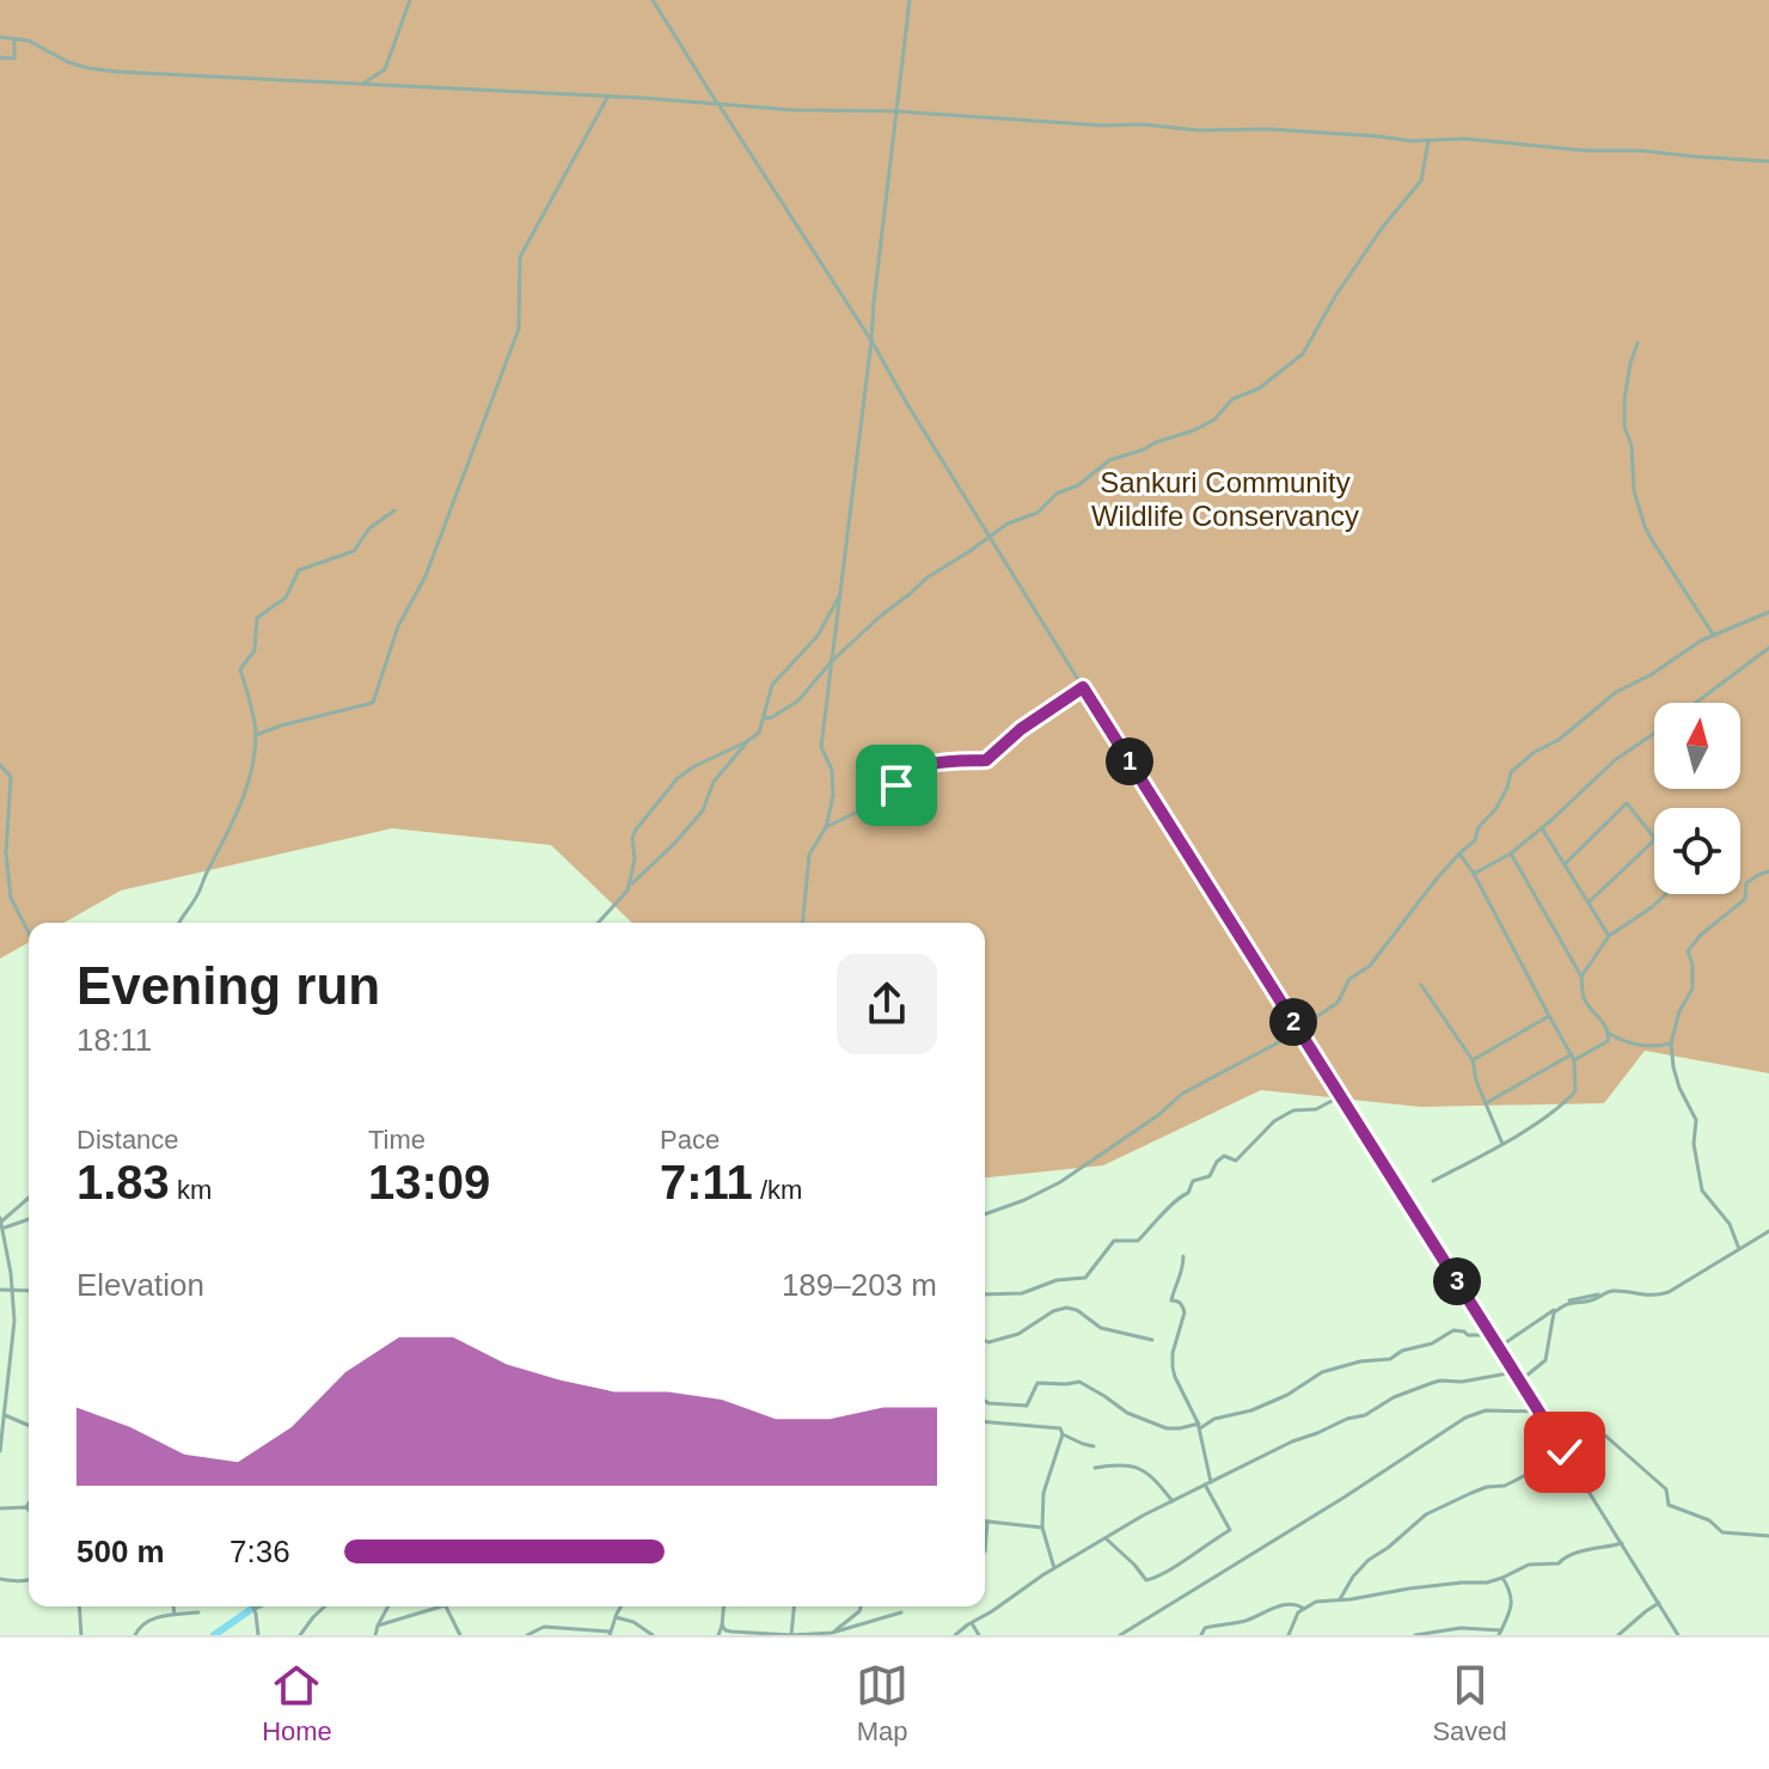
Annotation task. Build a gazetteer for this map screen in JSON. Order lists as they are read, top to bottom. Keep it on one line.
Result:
{"parks":["Sankuri Community Wildlife Conservancy"],"north":"top","page":{"pins":["1","2","3"],"heading":["Evening run","18:11"],"stats":[["Distance","1.83 km"],["Time","13:09"],["Pace","7:11 /km"]],"chart":["Elevation","189–203 m"],"list":[{"name":"500 m","note":"7:36"}],"tabs":["Home","Map","Saved"]}}
